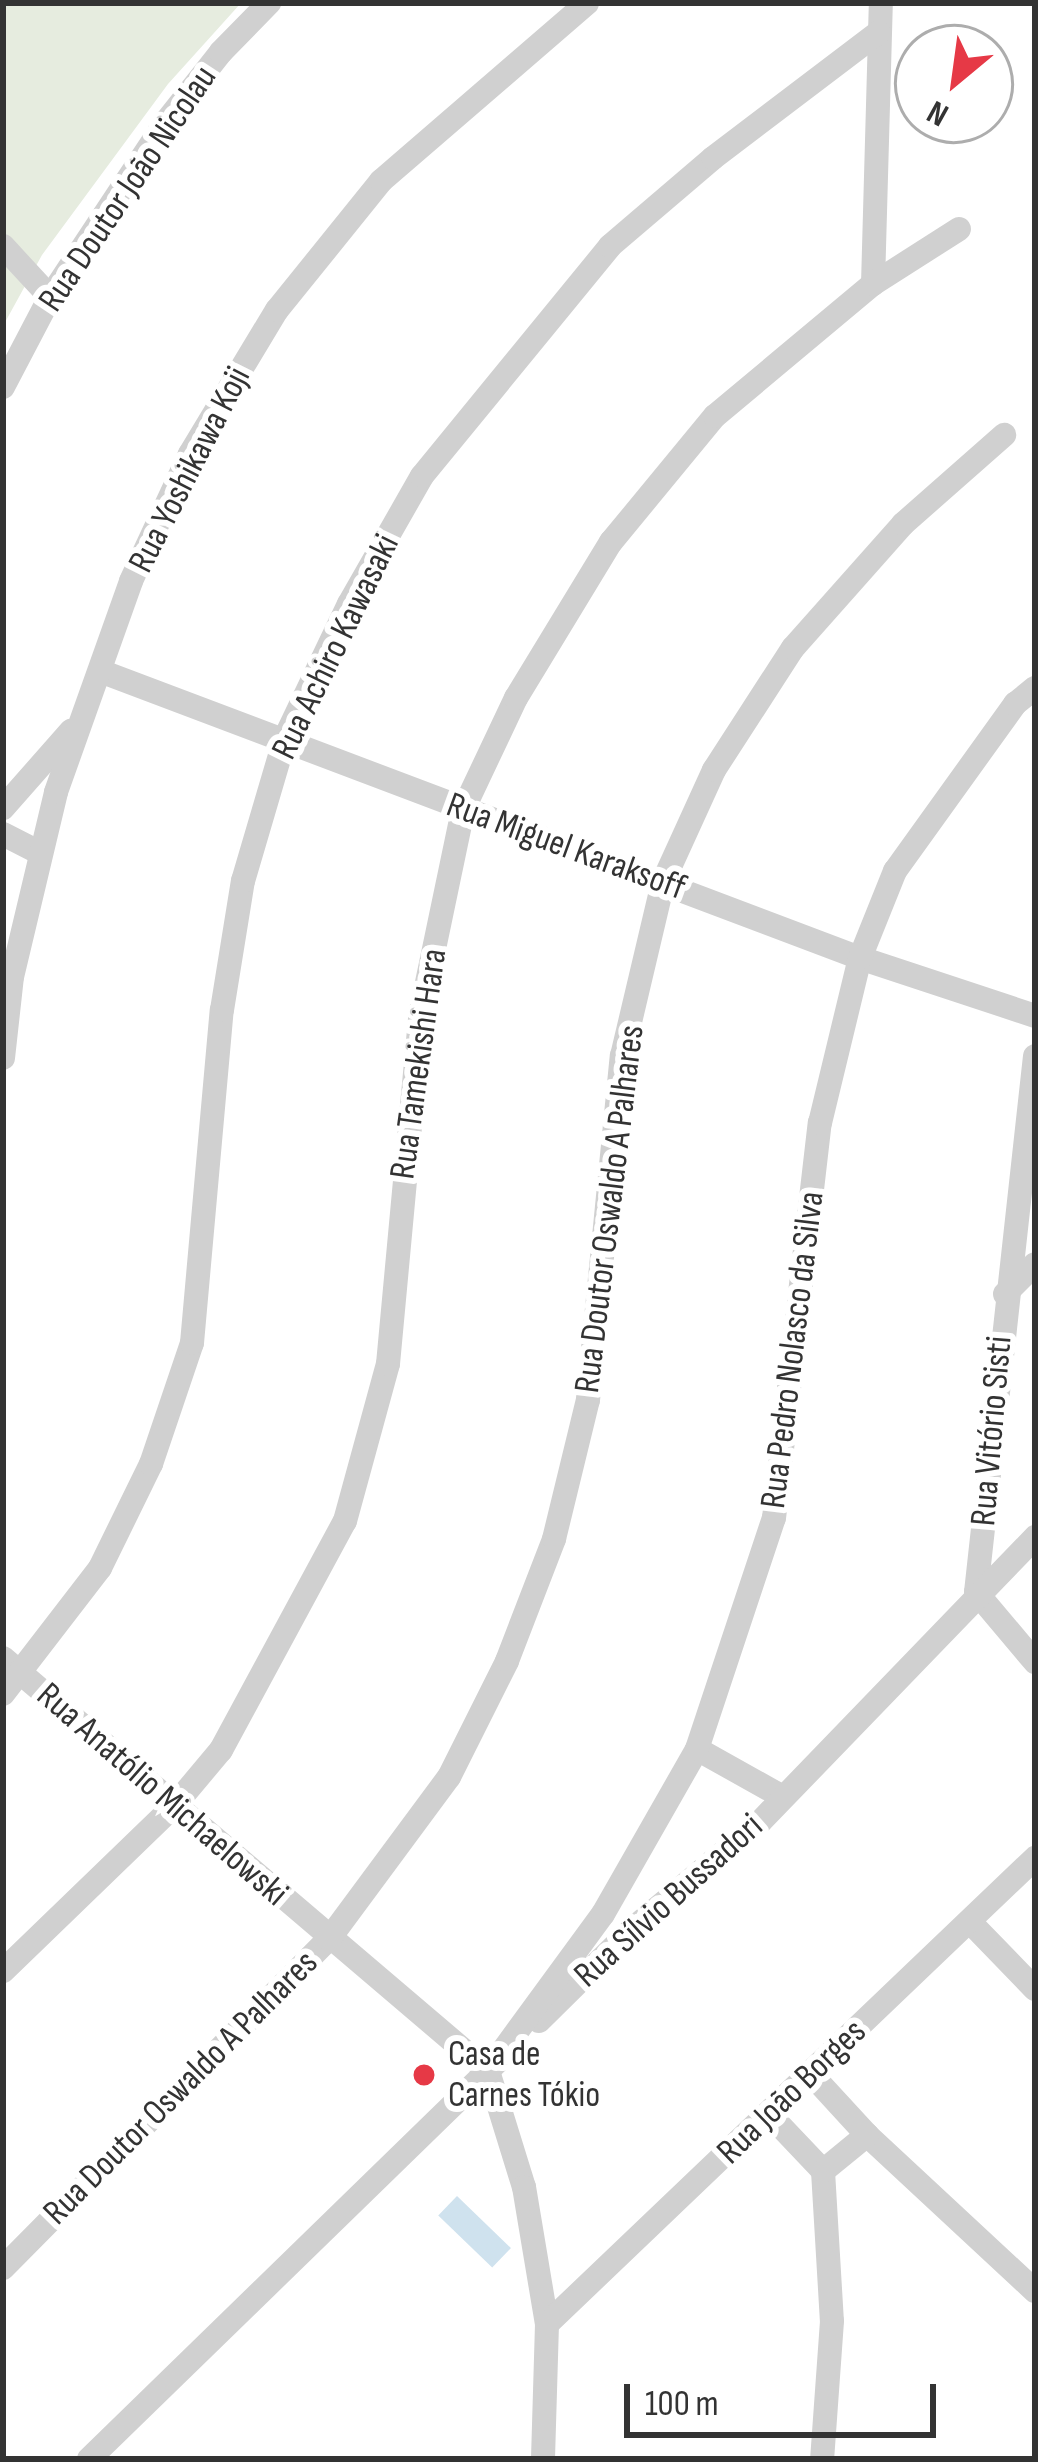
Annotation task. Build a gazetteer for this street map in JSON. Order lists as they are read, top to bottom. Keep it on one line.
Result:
{"streets":{"street":["Rua Doutor João Nicolau","Rua Yoshikawa Koji","Rua Achiro Kawasaki","Rua Miguel Karaksoff","Rua Tamekishi Hara","Rua Doutor Oswaldo A Palhares","Rua Pedro Nolasco da Silva","Rua Vitório Sisti","Rua Anatólio Michaelowski","Rua Sílvio Bussadori","Rua João Borges"]},"crossings":[["Rua Yoshikawa Koji","Rua Miguel Karaksoff"],["Rua Achiro Kawasaki","Rua Miguel Karaksoff"],["Rua Achiro Kawasaki","Rua Anatólio Michaelowski"],["Rua Miguel Karaksoff","Rua Tamekishi Hara"],["Rua Miguel Karaksoff","Rua Doutor Oswaldo A Palhares"],["Rua Miguel Karaksoff","Rua Pedro Nolasco da Silva"],["Rua Tamekishi Hara","Rua Anatólio Michaelowski"],["Rua Doutor Oswaldo A Palhares","Rua Anatólio Michaelowski"],["Rua Pedro Nolasco da Silva","Rua Anatólio Michaelowski"],["Rua Pedro Nolasco da Silva","Rua Sílvio Bussadori"],["Rua Vitório Sisti","Rua Sílvio Bussadori"],["Rua Anatólio Michaelowski","Rua Sílvio Bussadori"]],"places":["Casa de Carnes Tókio"],"scale_bar":"100 m","north":"bottom left"}
